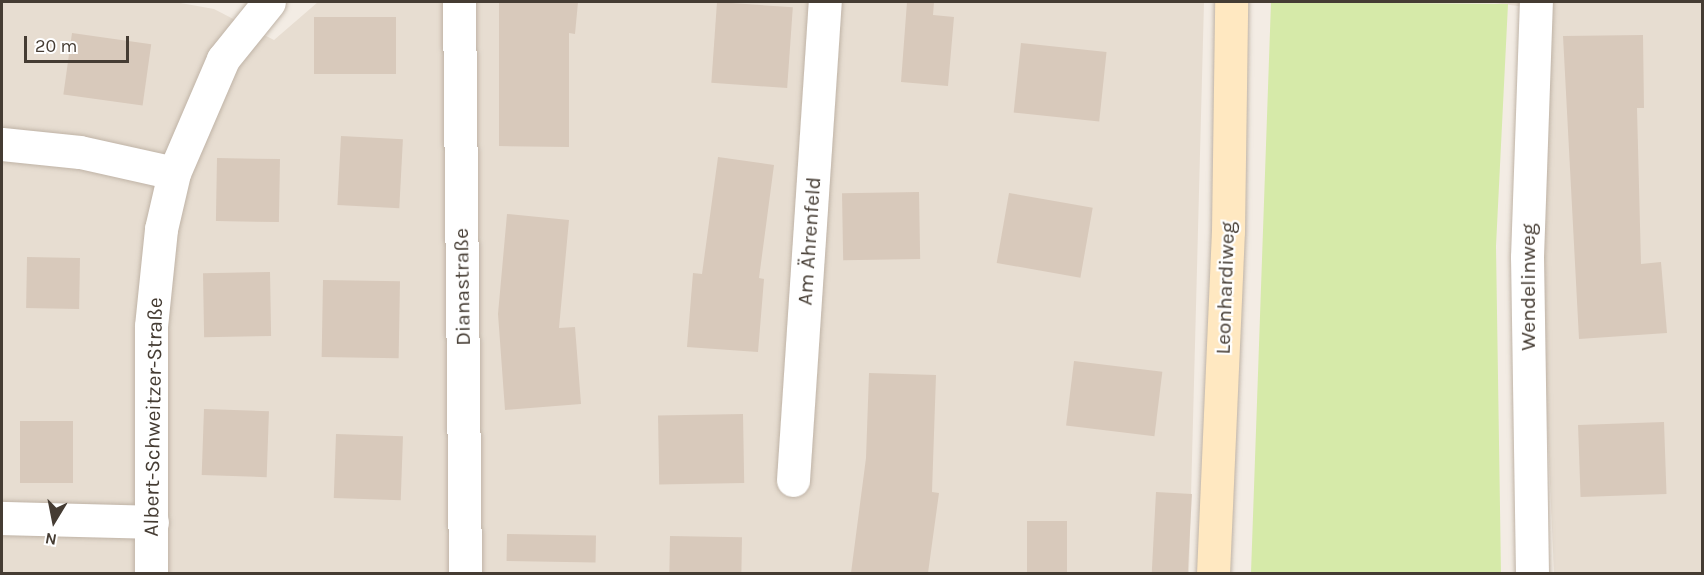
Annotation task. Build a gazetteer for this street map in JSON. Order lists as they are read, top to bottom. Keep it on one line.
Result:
{"streets":{"street":["Am Ährenfeld","Dianastraße","Wendelinweg","Leonhardiweg","Albert-Schweitzer-Straße"]},"scale_bar":"20 m","north":"bottom"}
